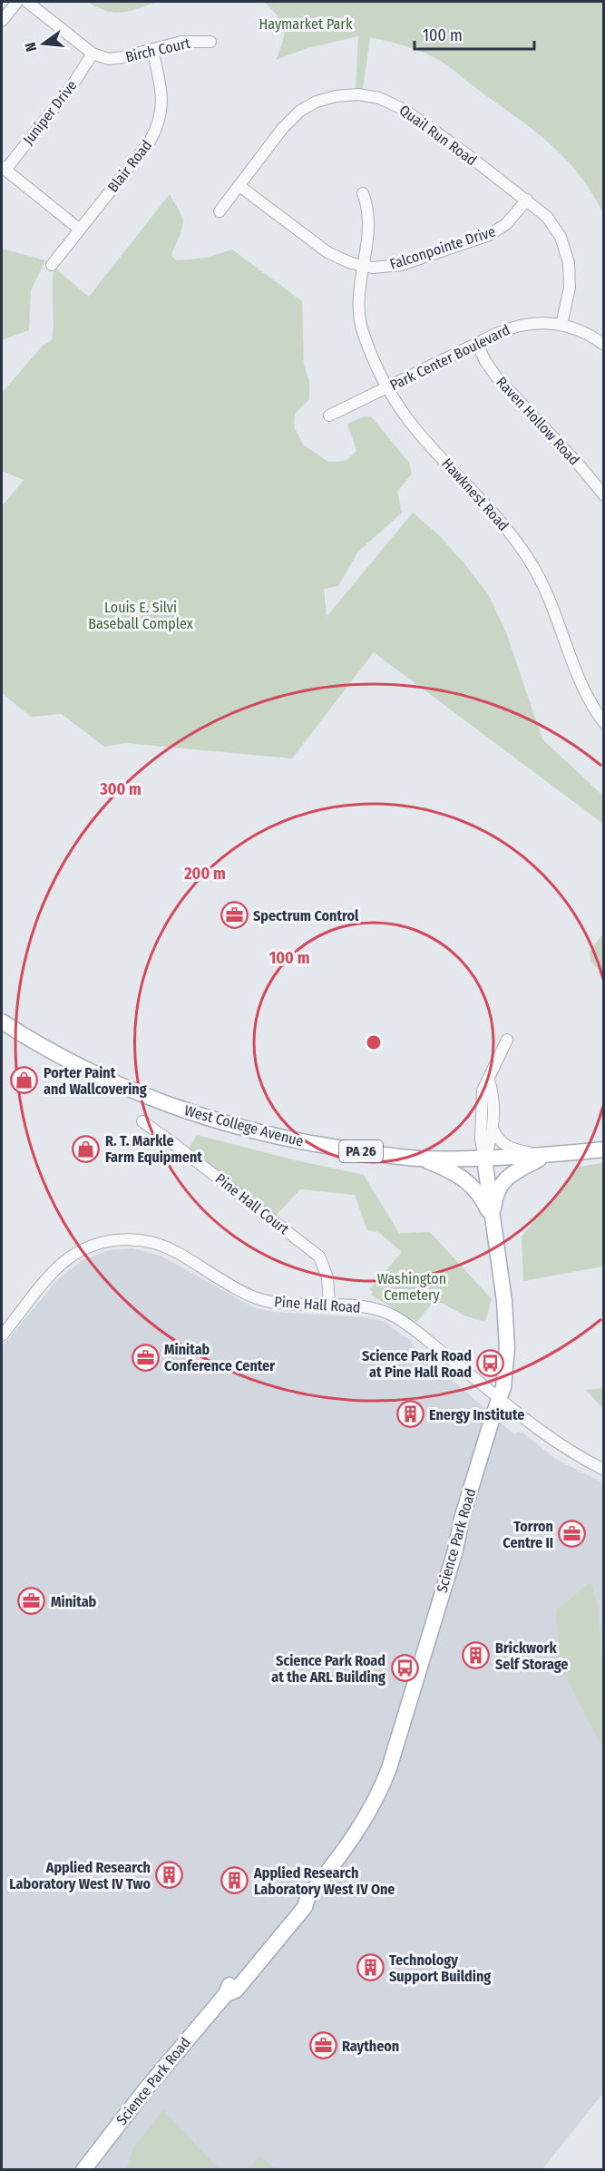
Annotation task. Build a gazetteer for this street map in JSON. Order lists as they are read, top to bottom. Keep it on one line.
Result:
{"streets":{"main road":["West College Avenue","PA 26","Science Park Road"],"street":["Birch Court","Juniper Drive","Quail Run Road","Blair Road","Falconpointe Drive","Park Center Boulevard","Raven Hollow Road","Hawknest Road","Pine Hall Court","Pine Hall Road"]},"crossings":[["Birch Court","Juniper Drive"],["Birch Court","Blair Road"],["Quail Run Road","Falconpointe Drive"],["Quail Run Road","Park Center Boulevard"],["Falconpointe Drive","Hawknest Road"],["Park Center Boulevard","Raven Hollow Road"],["Park Center Boulevard","Hawknest Road"],["West College Avenue","Science Park Road"],["Pine Hall Court","Pine Hall Road"],["Pine Hall Road","Science Park Road"]],"parks":["Haymarket Park","Louis E. Silvi Baseball Complex","Washington Cemetery"],"places":{"office":["Spectrum Control","Minitab Conference Center","Torron Centre II","Minitab","Raytheon"],"shop":["Porter Paint and Wallcovering","R. T. Markle Farm Equipment"],"bus stop":["Science Park Road at Pine Hall Road","Science Park Road at the ARL Building"],"building":["Energy Institute","Brickwork Self Storage","Applied Research Laboratory West IV Two","Applied Research Laboratory West IV One","Technology Support Building"]},"scale_bar":"100 m","north":"left","rings":["300 m","200 m","100 m"]}
